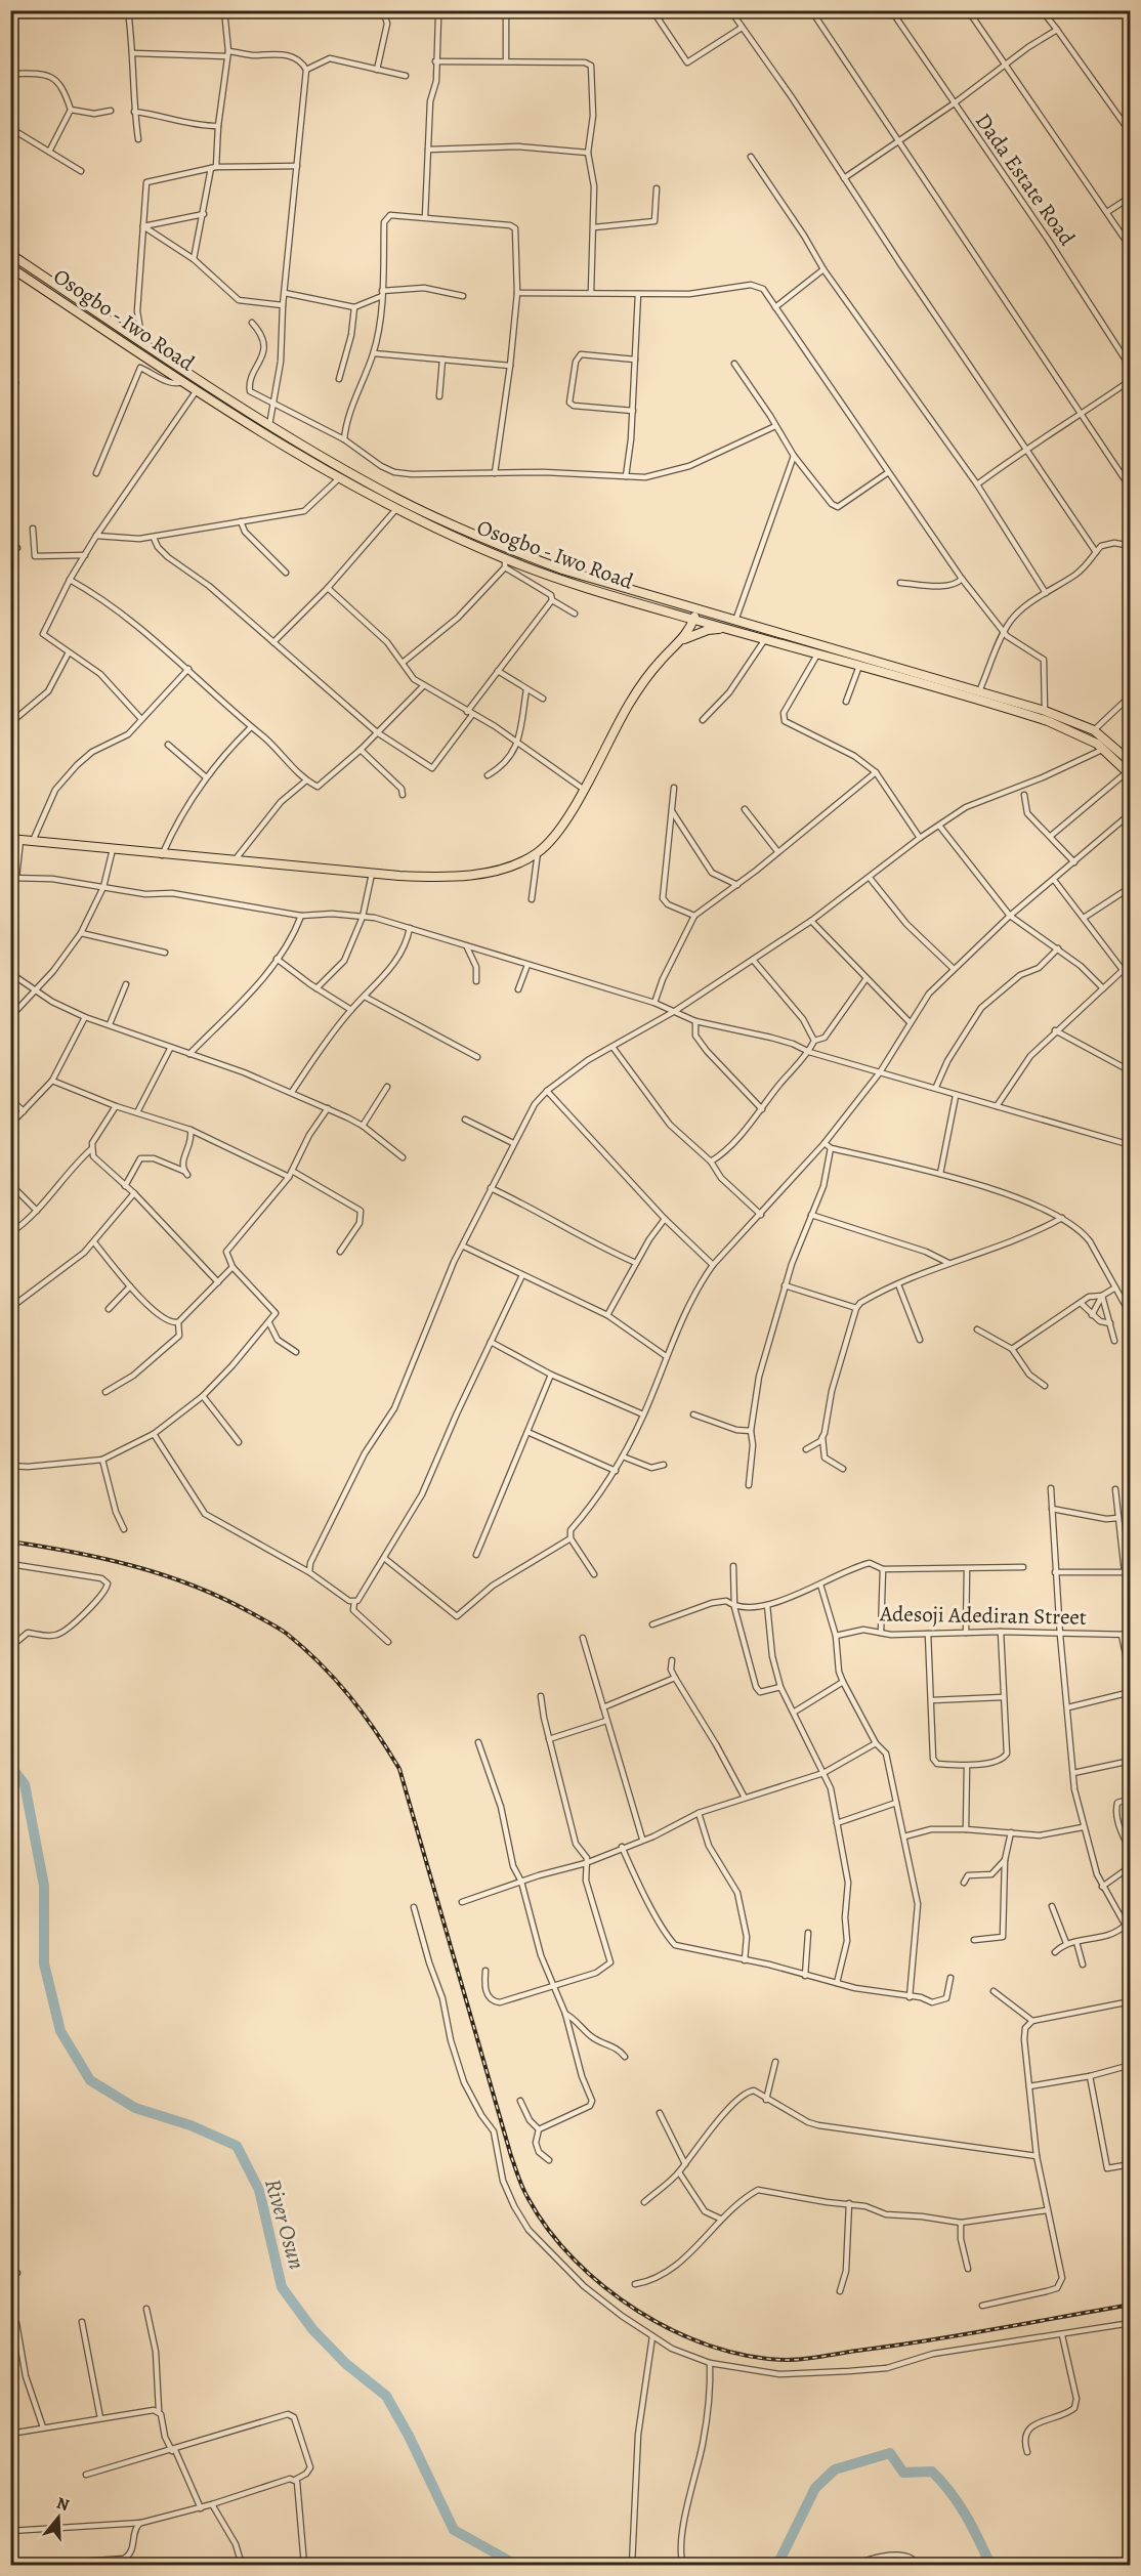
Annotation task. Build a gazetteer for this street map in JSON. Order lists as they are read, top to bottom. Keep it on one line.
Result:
{"streets":{"main road":["Osogbo - Iwo Road"],"street":["Dada Estate Road","Adesoji Adediran Street"]},"water":["River Osun"],"north":"top"}
